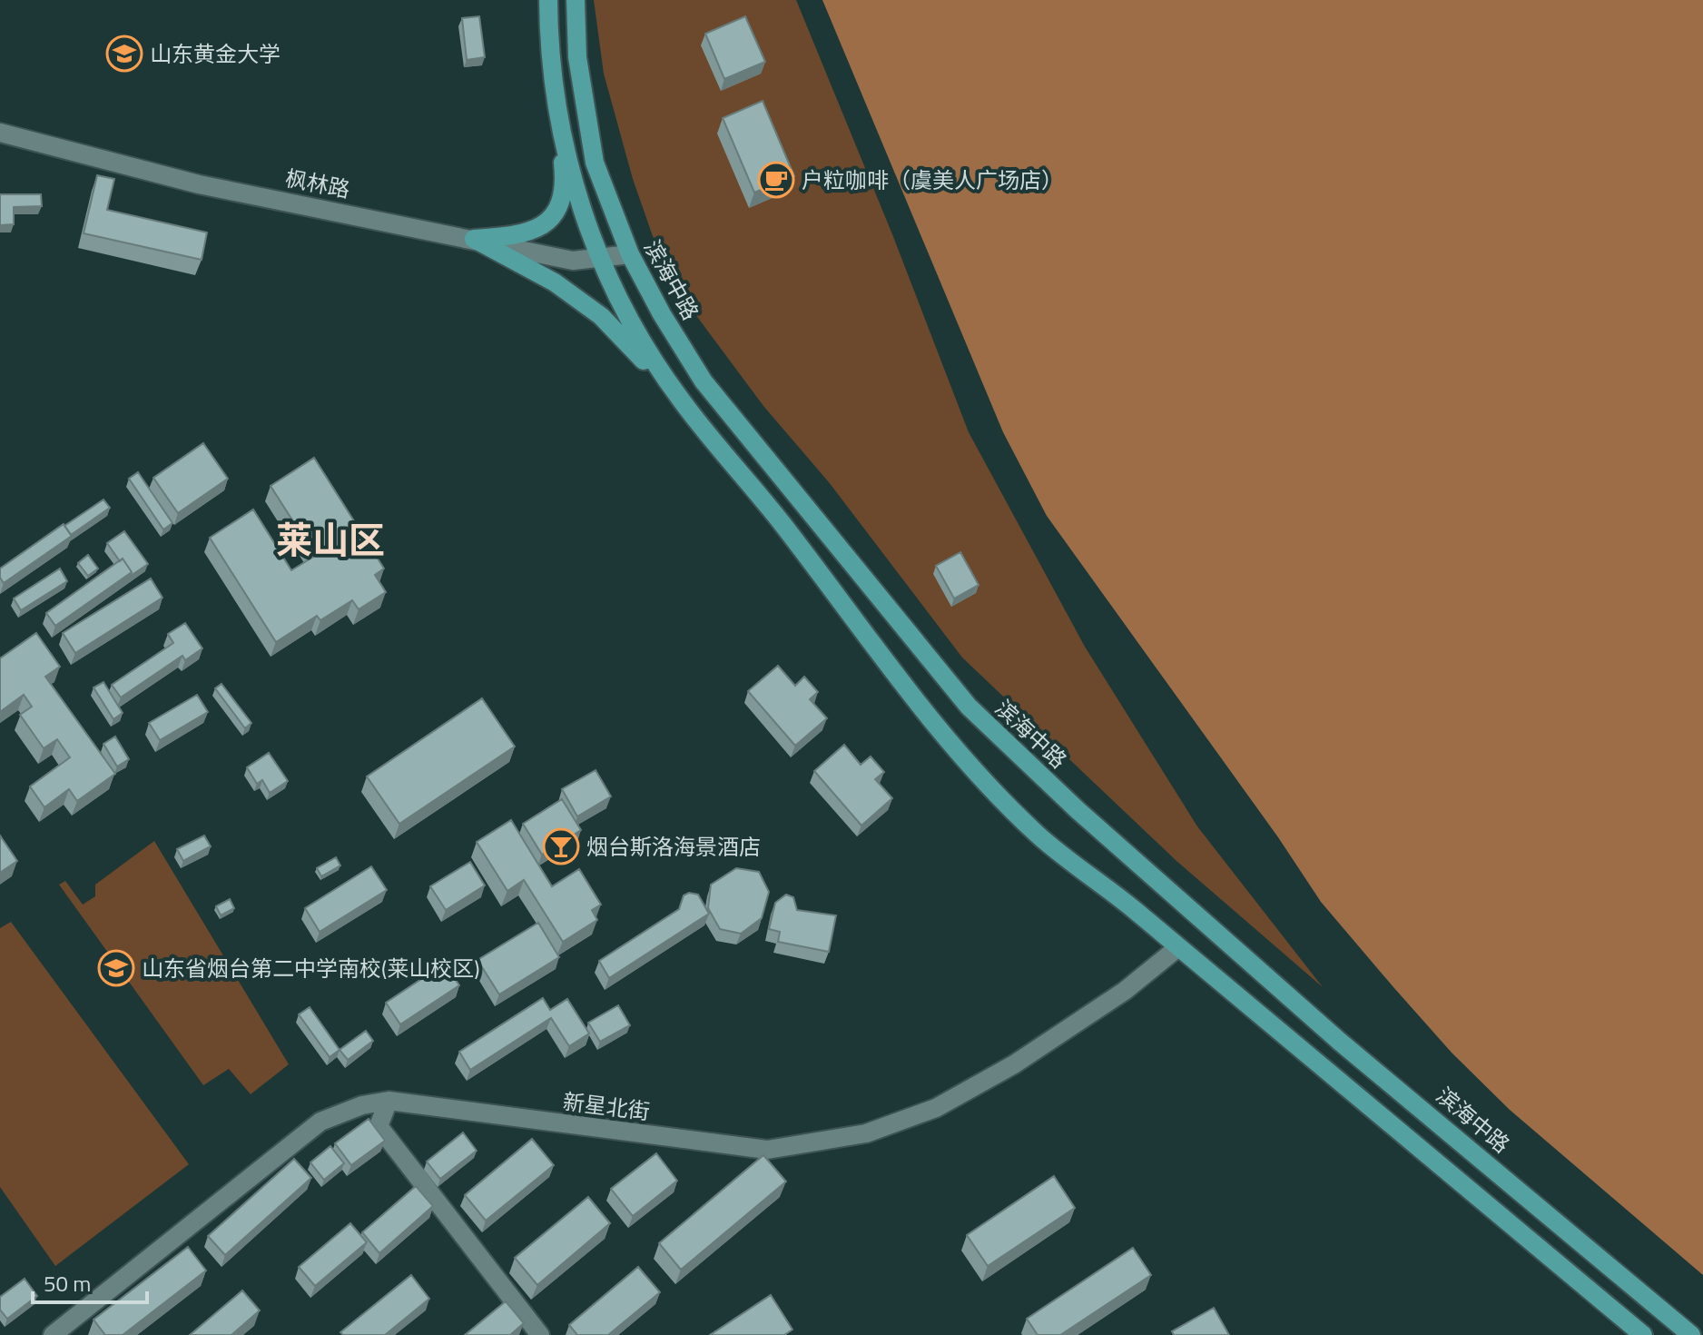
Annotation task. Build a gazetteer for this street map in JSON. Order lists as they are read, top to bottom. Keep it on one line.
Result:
{"streets":{"main road":["滨海中路"],"street":["枫林路","新星北街"]},"crossings":[["枫林路","滨海中路"]],"districts":["莱山区"],"places":{"school or university":["山东黄金大学","山东省烟台第二中学南校(莱山校区)"],"cafe":["户粒咖啡（虞美人广场店）"],"bar":["烟台斯洛海景酒店"]},"scale_bar":"50 m"}
